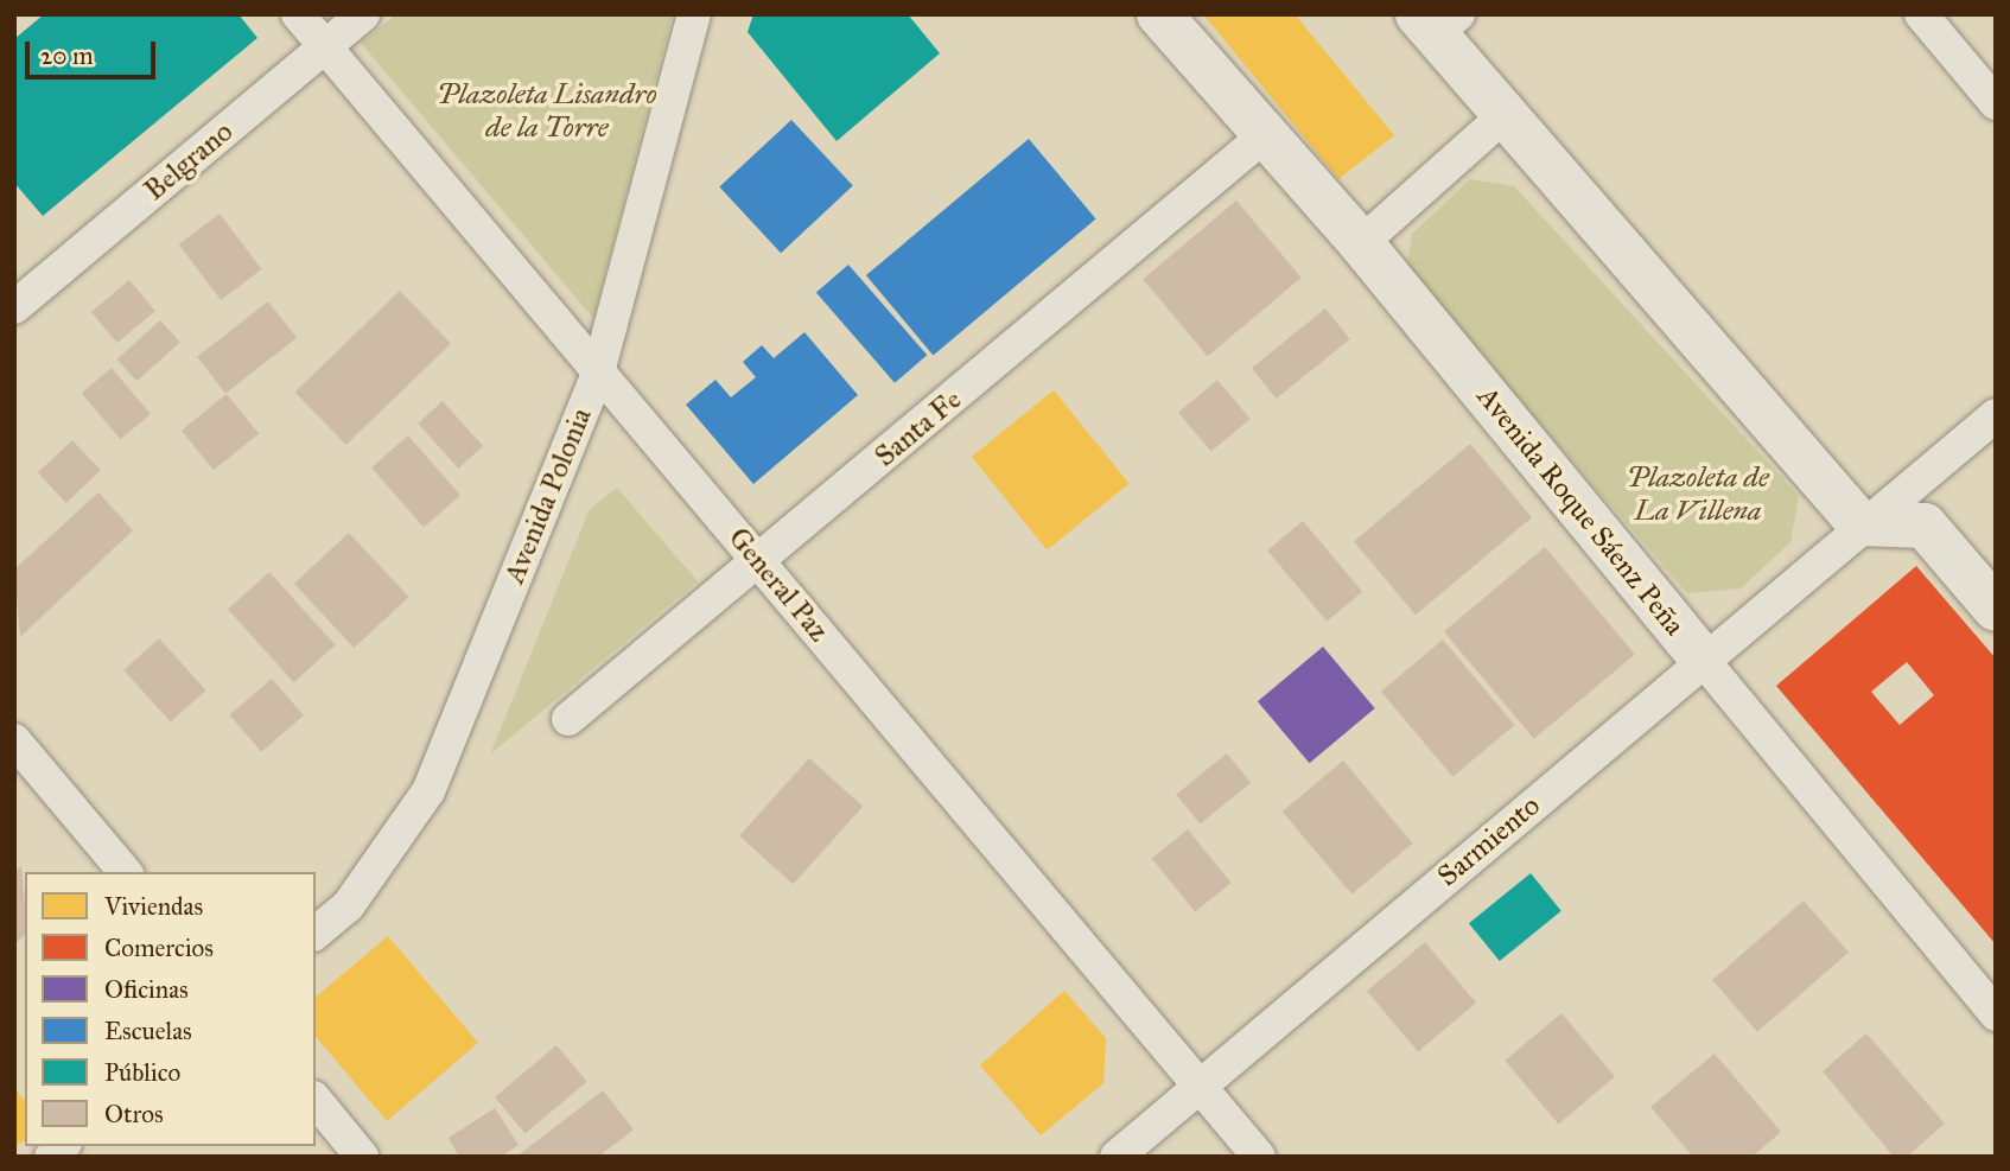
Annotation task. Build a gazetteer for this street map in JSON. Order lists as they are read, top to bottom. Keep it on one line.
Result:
{"streets":{"main road":["Avenida Roque Sáenz Peña"],"street":["Belgrano","Santa Fe","Avenida Polonia","General Paz","Sarmiento"]},"crossings":[["Belgrano","General Paz"],["Santa Fe","Avenida Roque Sáenz Peña"],["Santa Fe","General Paz"],["Avenida Polonia","General Paz"],["Avenida Roque Sáenz Peña","Sarmiento"],["General Paz","Sarmiento"]],"parks":["Plazoleta Lisandro de la Torre","Plazoleta de La Villena"],"legend":["Viviendas","Comercios","Oficinas","Escuelas","Público","Otros"],"scale_bar":"20 m"}
